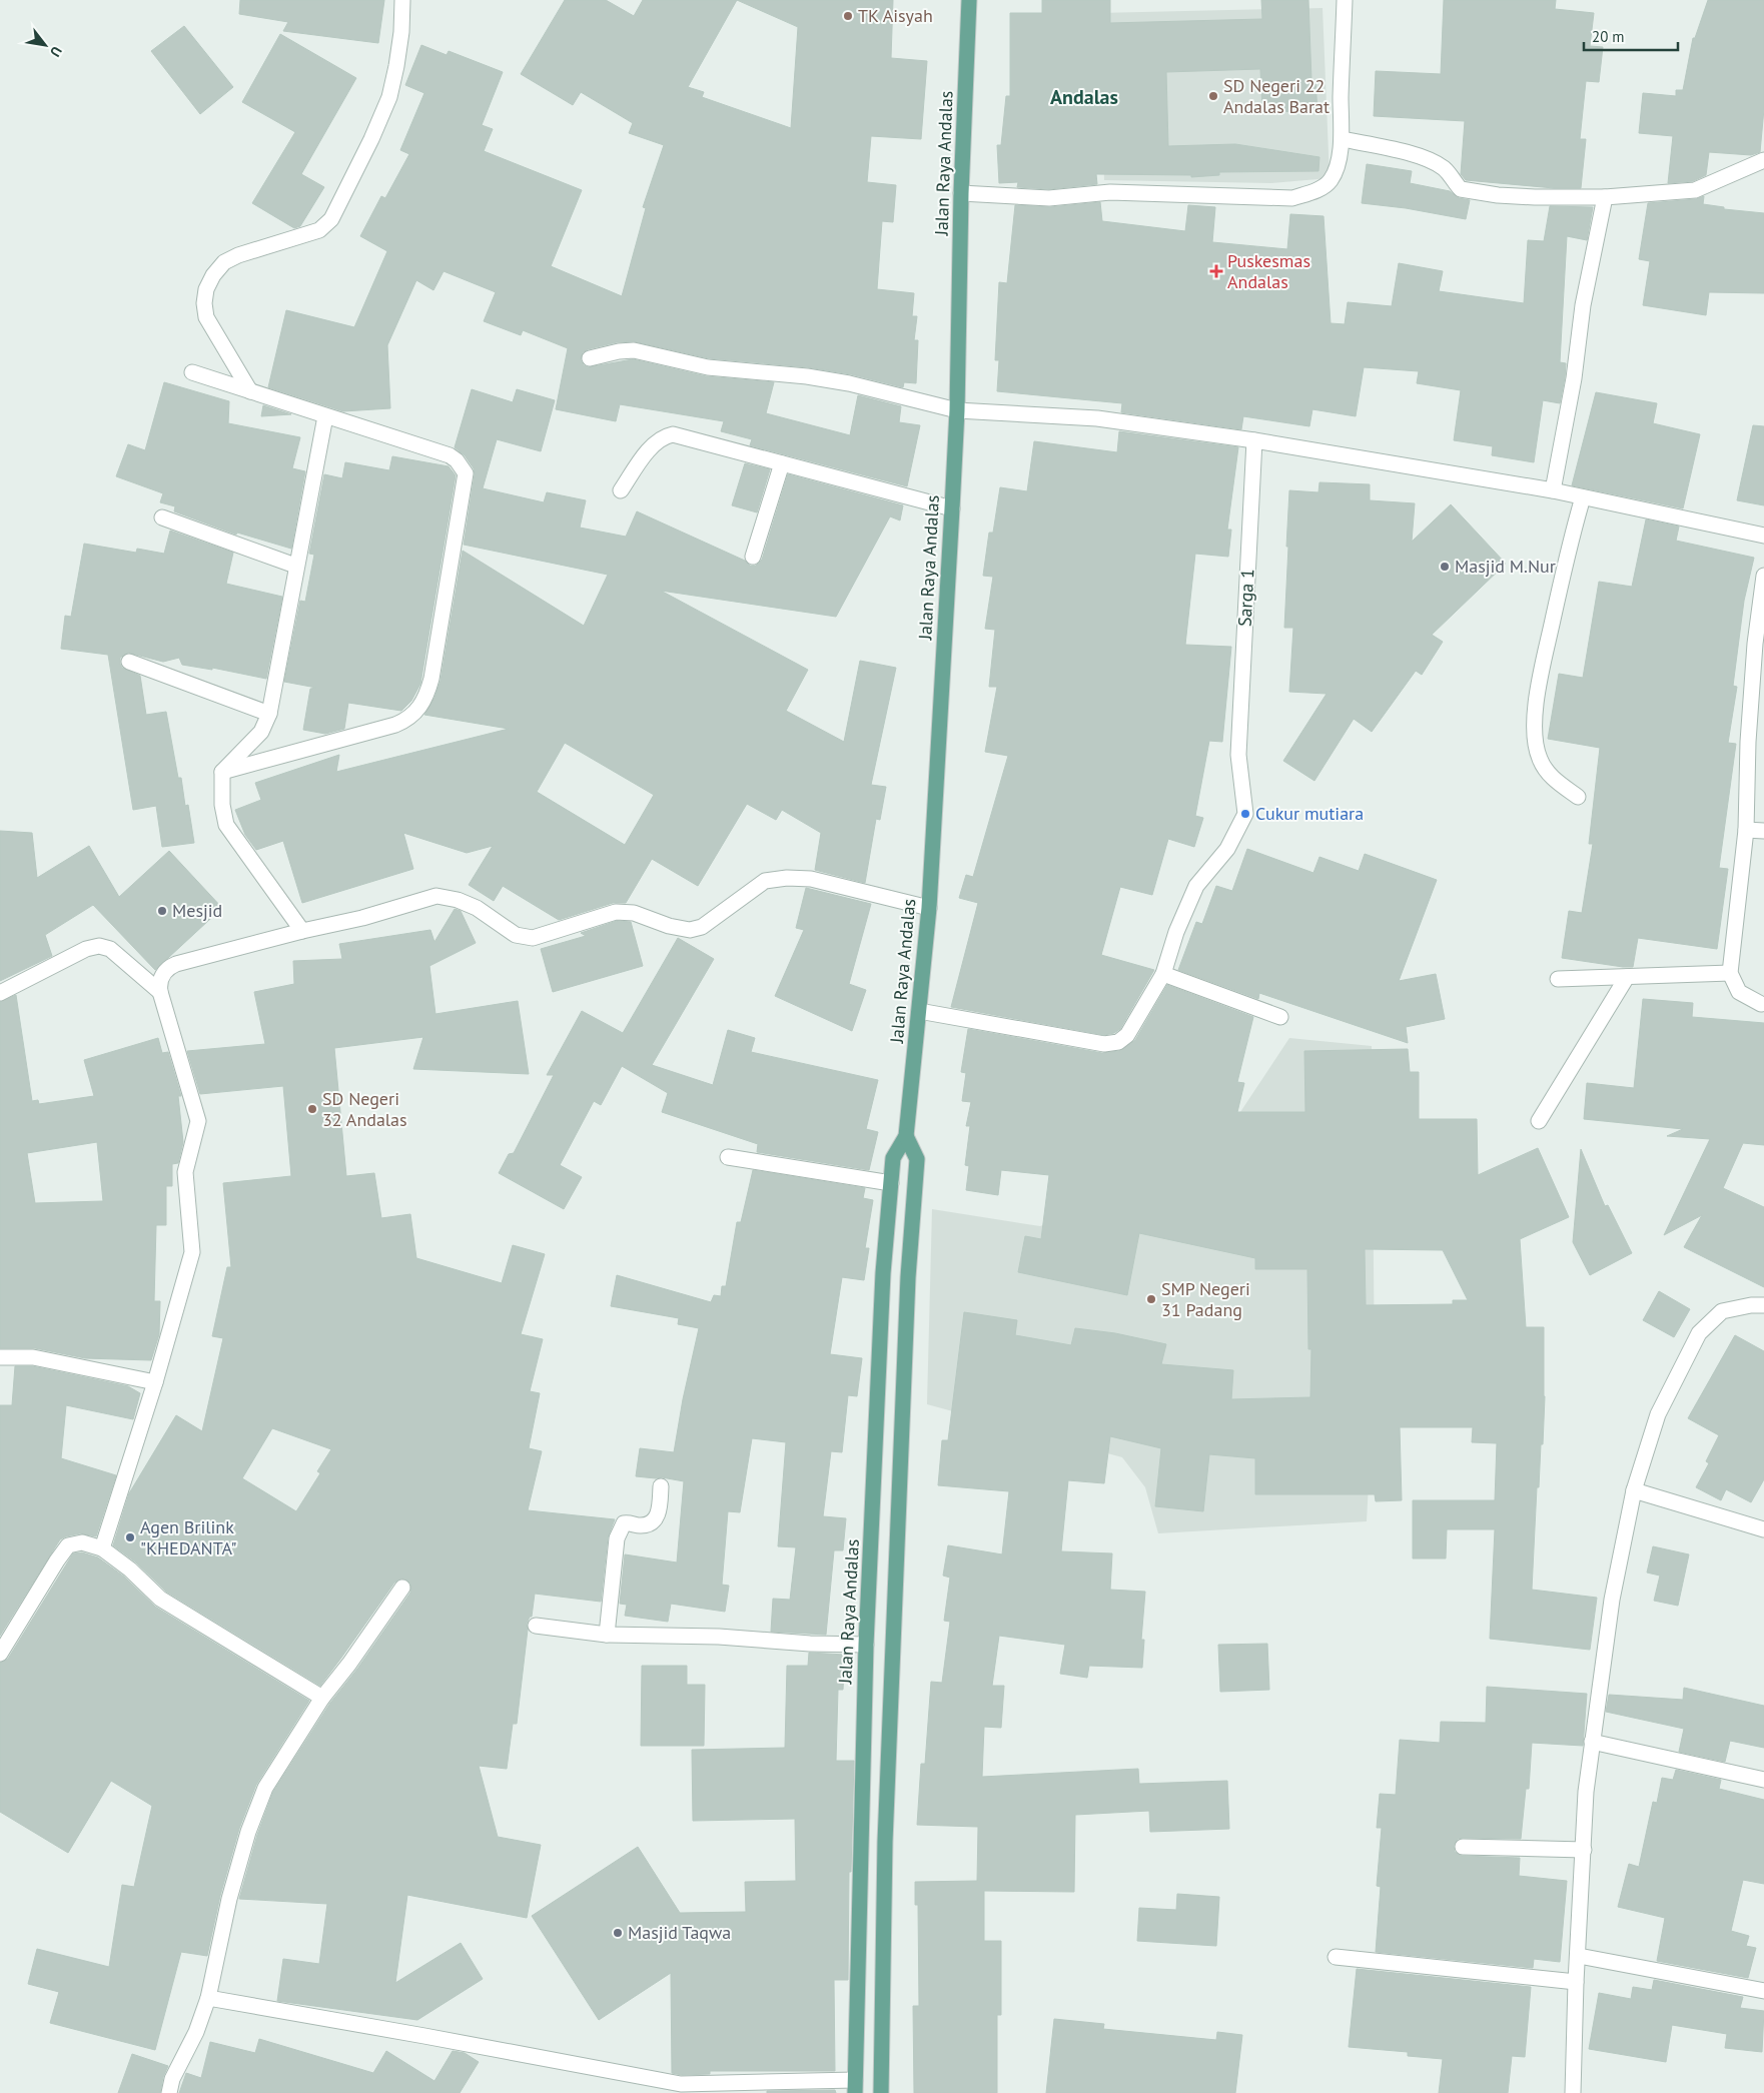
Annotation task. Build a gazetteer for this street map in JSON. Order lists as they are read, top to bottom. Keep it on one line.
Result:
{"streets":{"main road":["Jalan Raya Andalas"],"street":["Sarga 1"]},"crossings":[["Jalan Raya Andalas","Sarga 1"]],"districts":["Andalas"],"places":{"other":["TK Aisyah","SD Negeri 22 Andalas Barat","Masjid M.Nur","Cukur mutiara","Mesjid","SD Negeri 32 Andalas","SMP Negeri 31 Padang","Agen Brilink \"KHEDANTA\"","Masjid Taqwa"],"health":["Puskesmas Andalas"]},"scale_bar":"20 m","north":"bottom right"}
